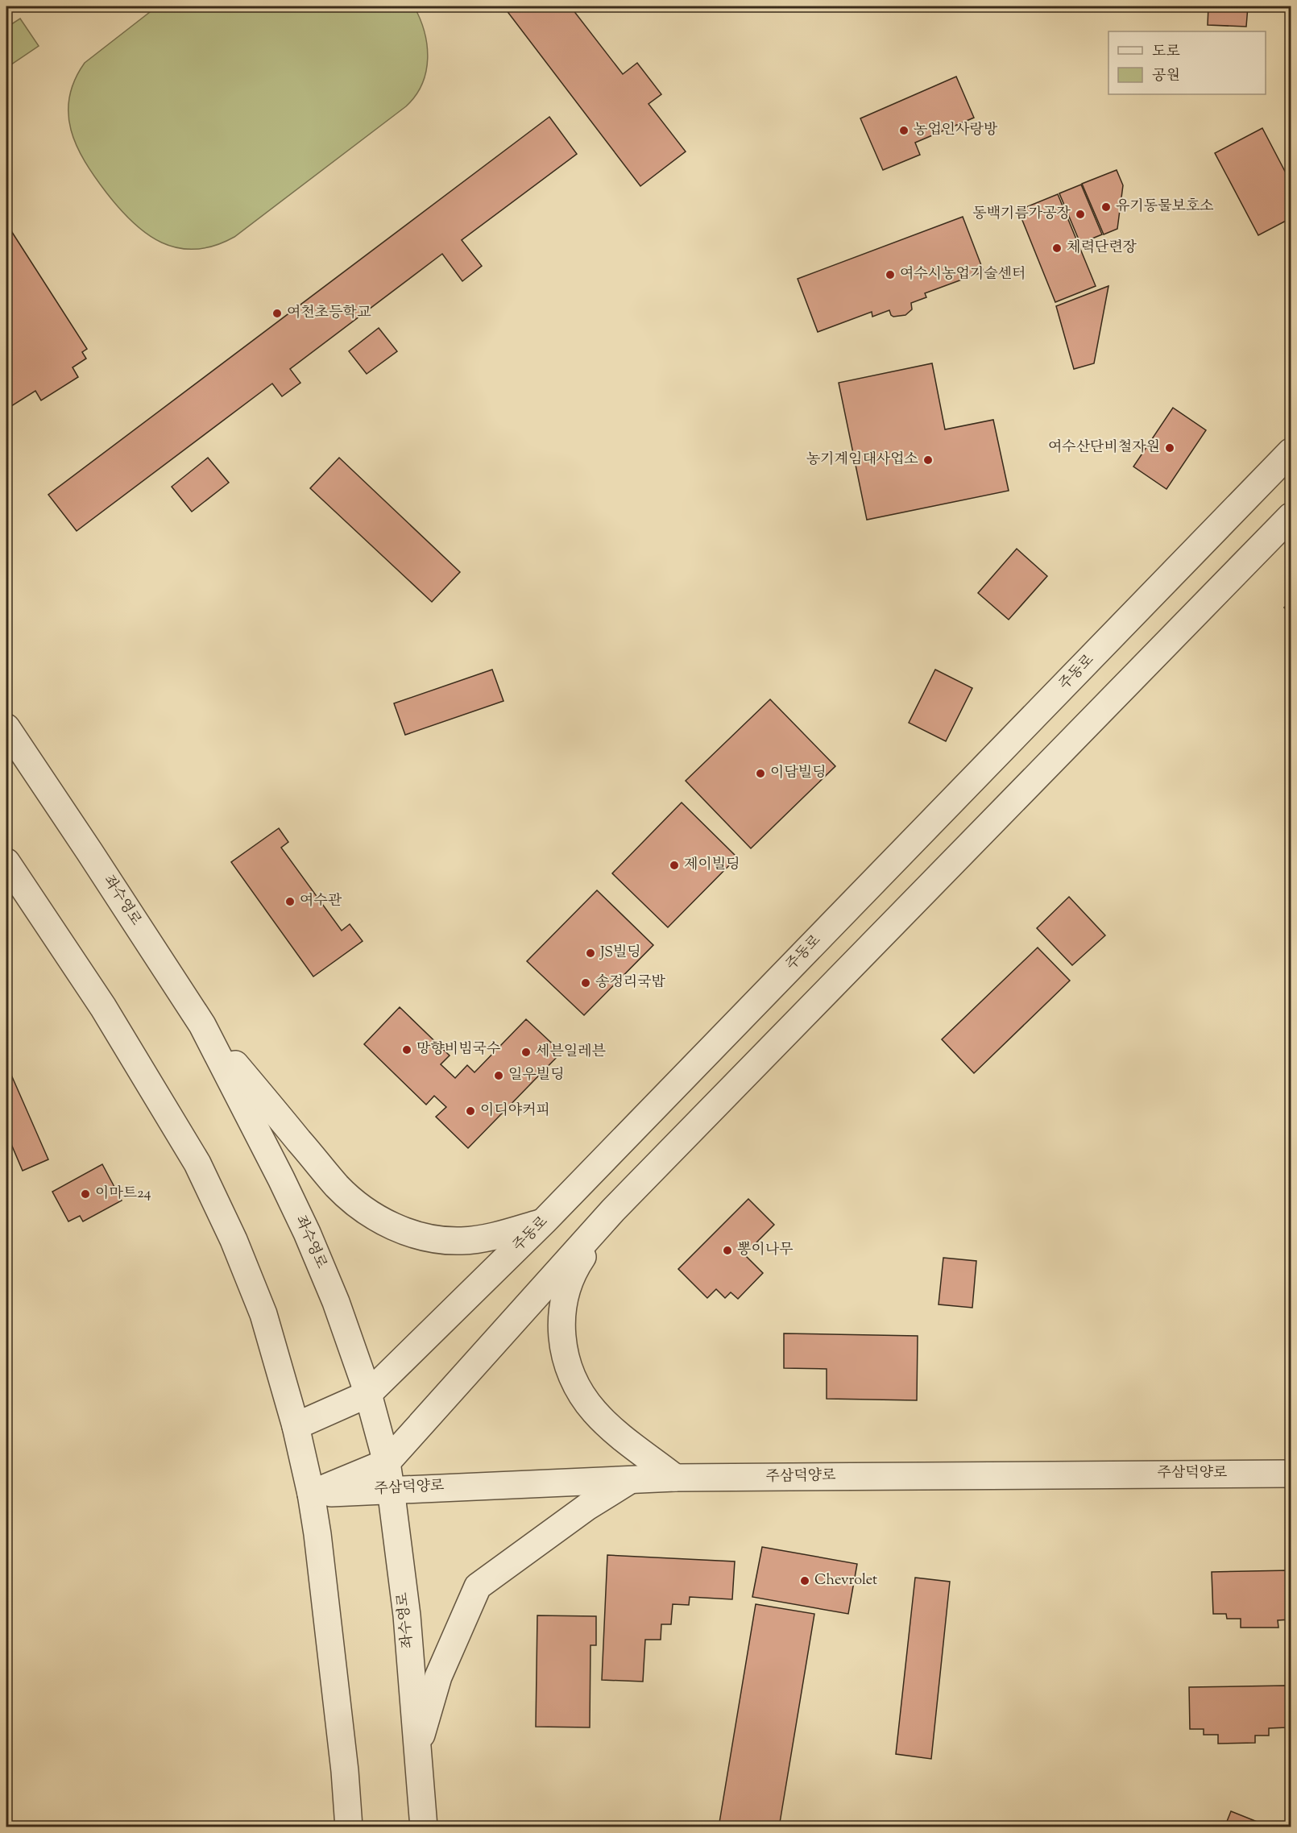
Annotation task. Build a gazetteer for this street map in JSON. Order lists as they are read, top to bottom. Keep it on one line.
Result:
{"streets":{"street":["주동로","좌수영로","주삼덕양로"]},"crossings":[["주동로","좌수영로"],["좌수영로","주삼덕양로"]],"places":["농업인사랑방","유기동물보호소","동백기름가공장","체력단련장","여수시농업기술센터","여천초등학교","여수산단비철자원","농기계임대사업소","이담빌딩","제이빌딩","여수관","JS빌딩","송정리국밥","망향비빔국수","세븐일레븐","일우빌딩","이디야커피","이마트24","뽕이나무","Chevrolet"],"legend":["도로","공원"]}
